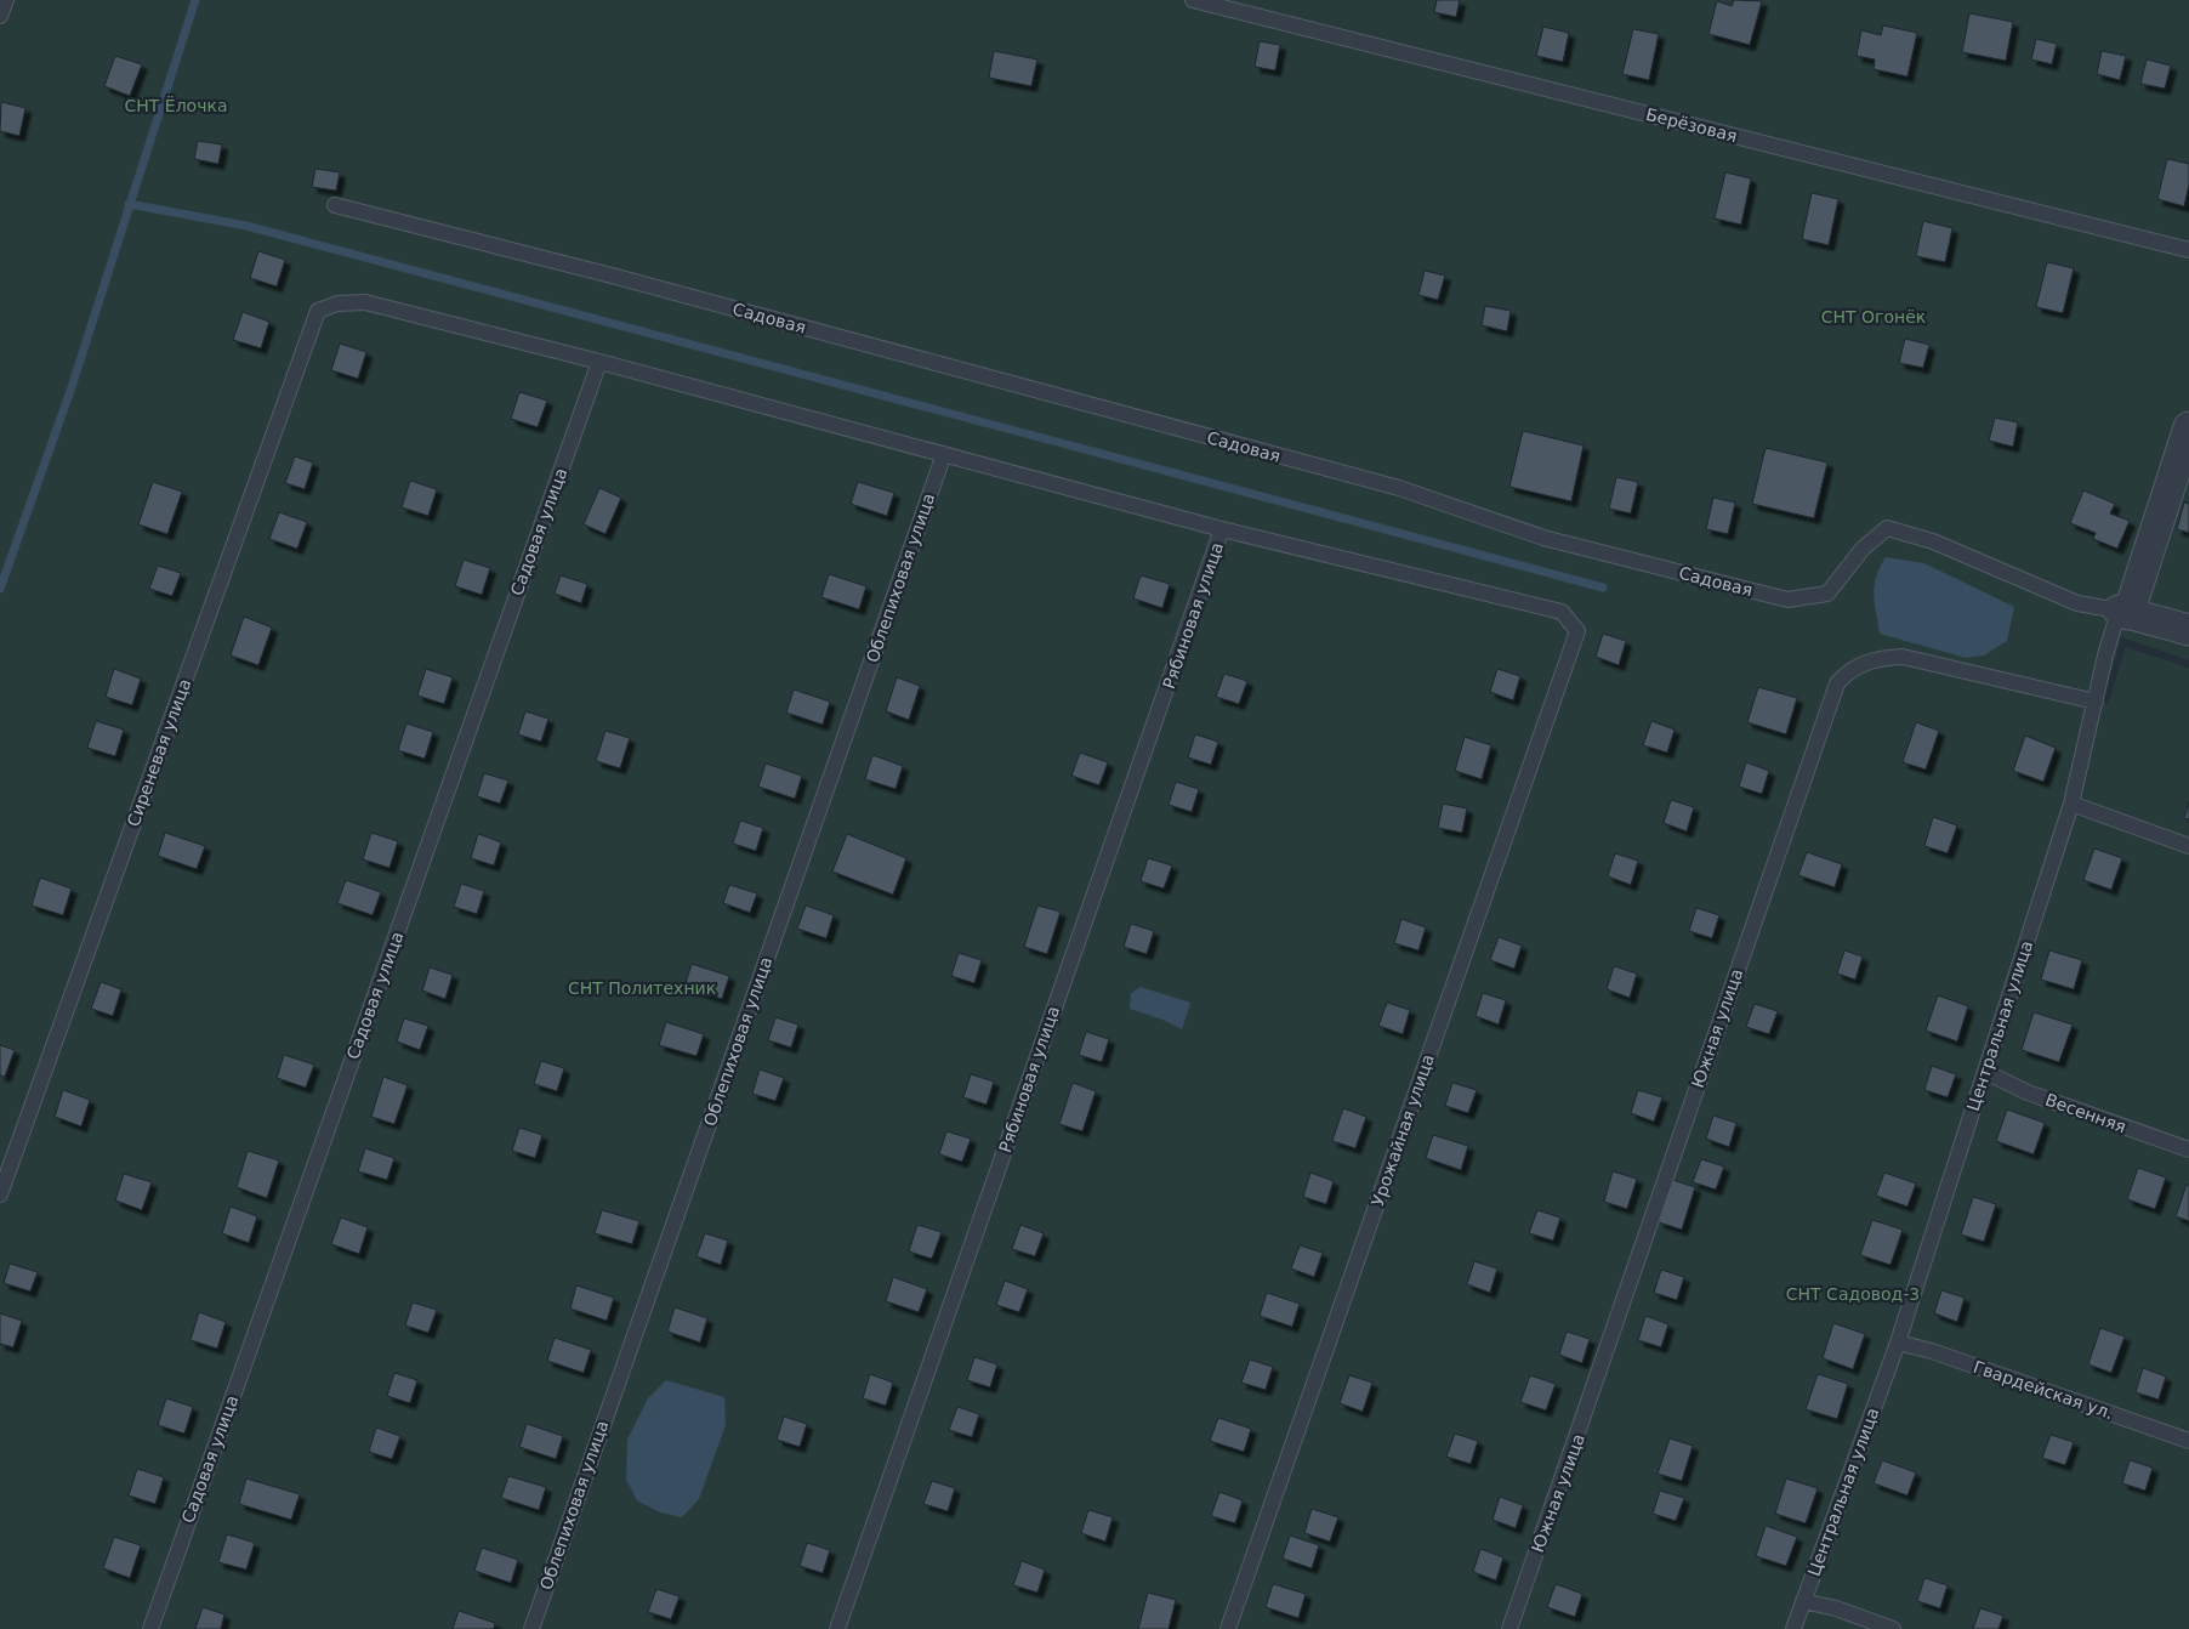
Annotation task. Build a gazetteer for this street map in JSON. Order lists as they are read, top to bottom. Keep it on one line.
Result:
{"streets":{"street":["Центральная улица"],"lane":["Берёзовая","Садовая","Садовая улица","Облепиховая улица","Рябиновая улица","Сиреневая улица","Южная улица","Весенняя","Урожайная улица","Гвардейская ул."]},"crossings":[["Садовая","Центральная улица"],["Садовая улица","Сиреневая улица"],["Рябиновая улица","Урожайная улица"],["Центральная улица","Южная улица"],["Центральная улица","Весенняя"],["Центральная улица","Гвардейская ул."]],"parks":["СНТ Ёлочка","СНТ Огонёк","СНТ Политехник","СНТ Садовод-3"]}
